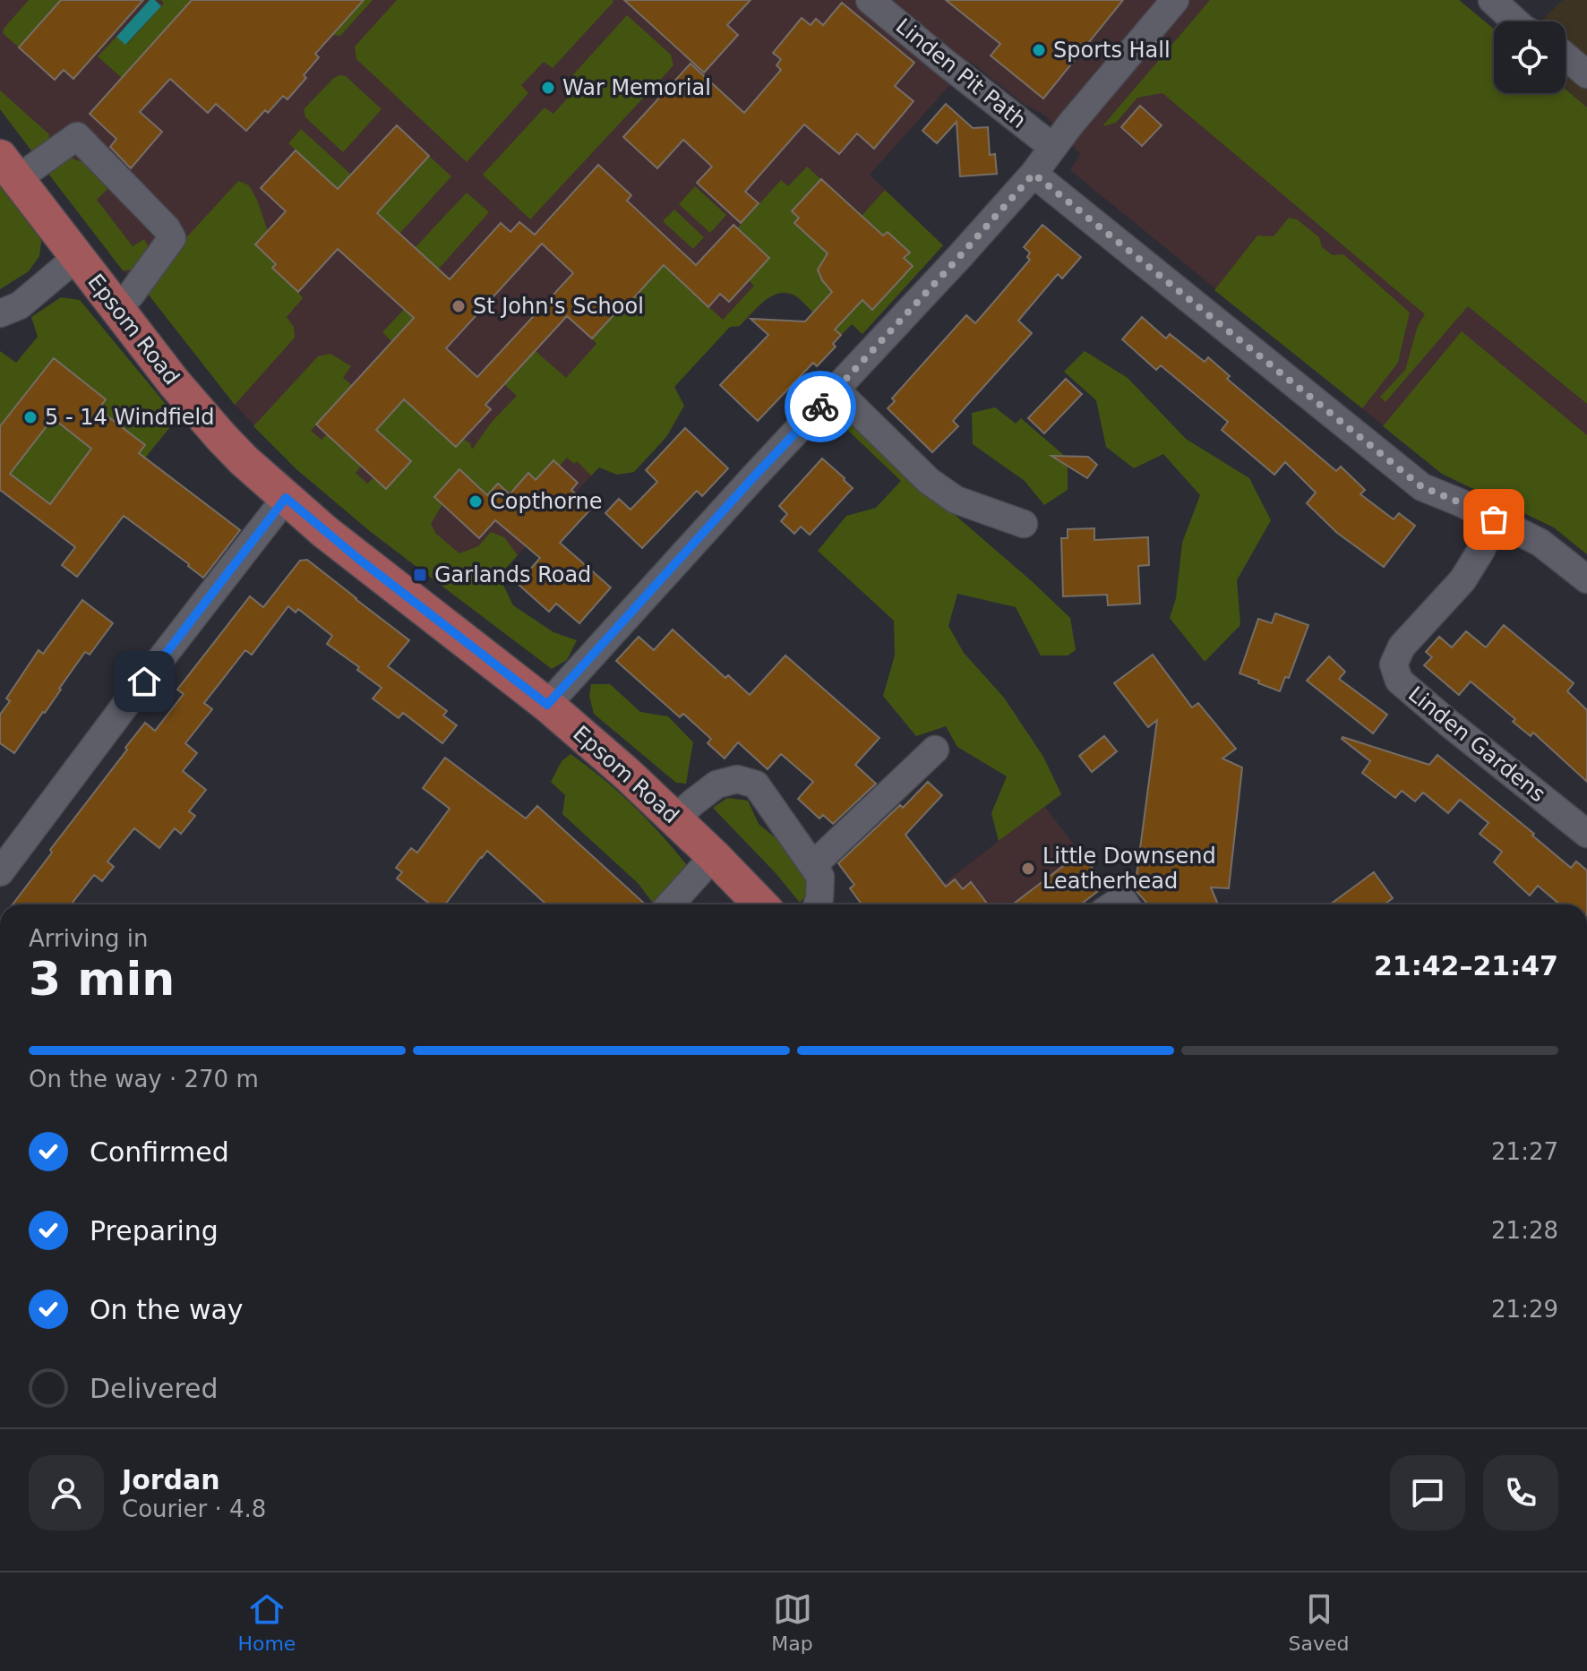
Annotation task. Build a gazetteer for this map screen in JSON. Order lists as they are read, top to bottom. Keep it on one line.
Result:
{"streets":{"main road":["Epsom Road"],"street":["Linden Pit Path","Linden Gardens"]},"places":{"other":["Sports Hall","War Memorial","St John's School","5 - 14 Windfield","Copthorne","Little Downsend Leatherhead"],"transit":["Garlands Road"]},"page":{"heading":["3 min","Arriving in","21:42–21:47"],"panel":["Jordan","Courier · 4.8"],"bar":"On the way · 270 m","list":[["Confirmed","21:27"],["Preparing","21:28"],["On the way","21:29"],"Delivered"],"tabs":["Home","Map","Saved"]}}
